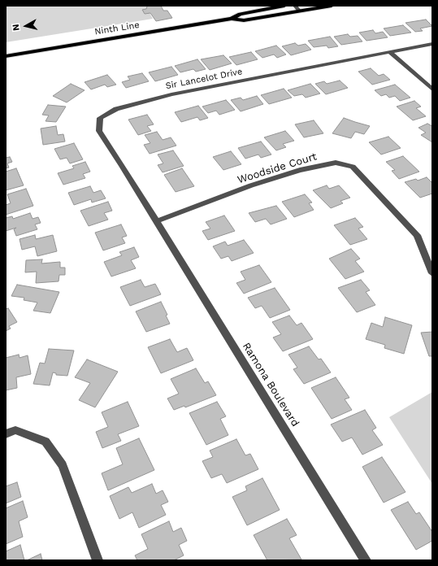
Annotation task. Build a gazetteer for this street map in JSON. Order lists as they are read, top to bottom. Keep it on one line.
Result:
{"streets":{"main road":["Ninth Line"],"street":["Sir Lancelot Drive","Woodside Court","Ramona Boulevard"]},"crossings":[["Sir Lancelot Drive","Woodside Court"],["Sir Lancelot Drive","Ramona Boulevard"],["Woodside Court","Ramona Boulevard"]],"north":"left"}
